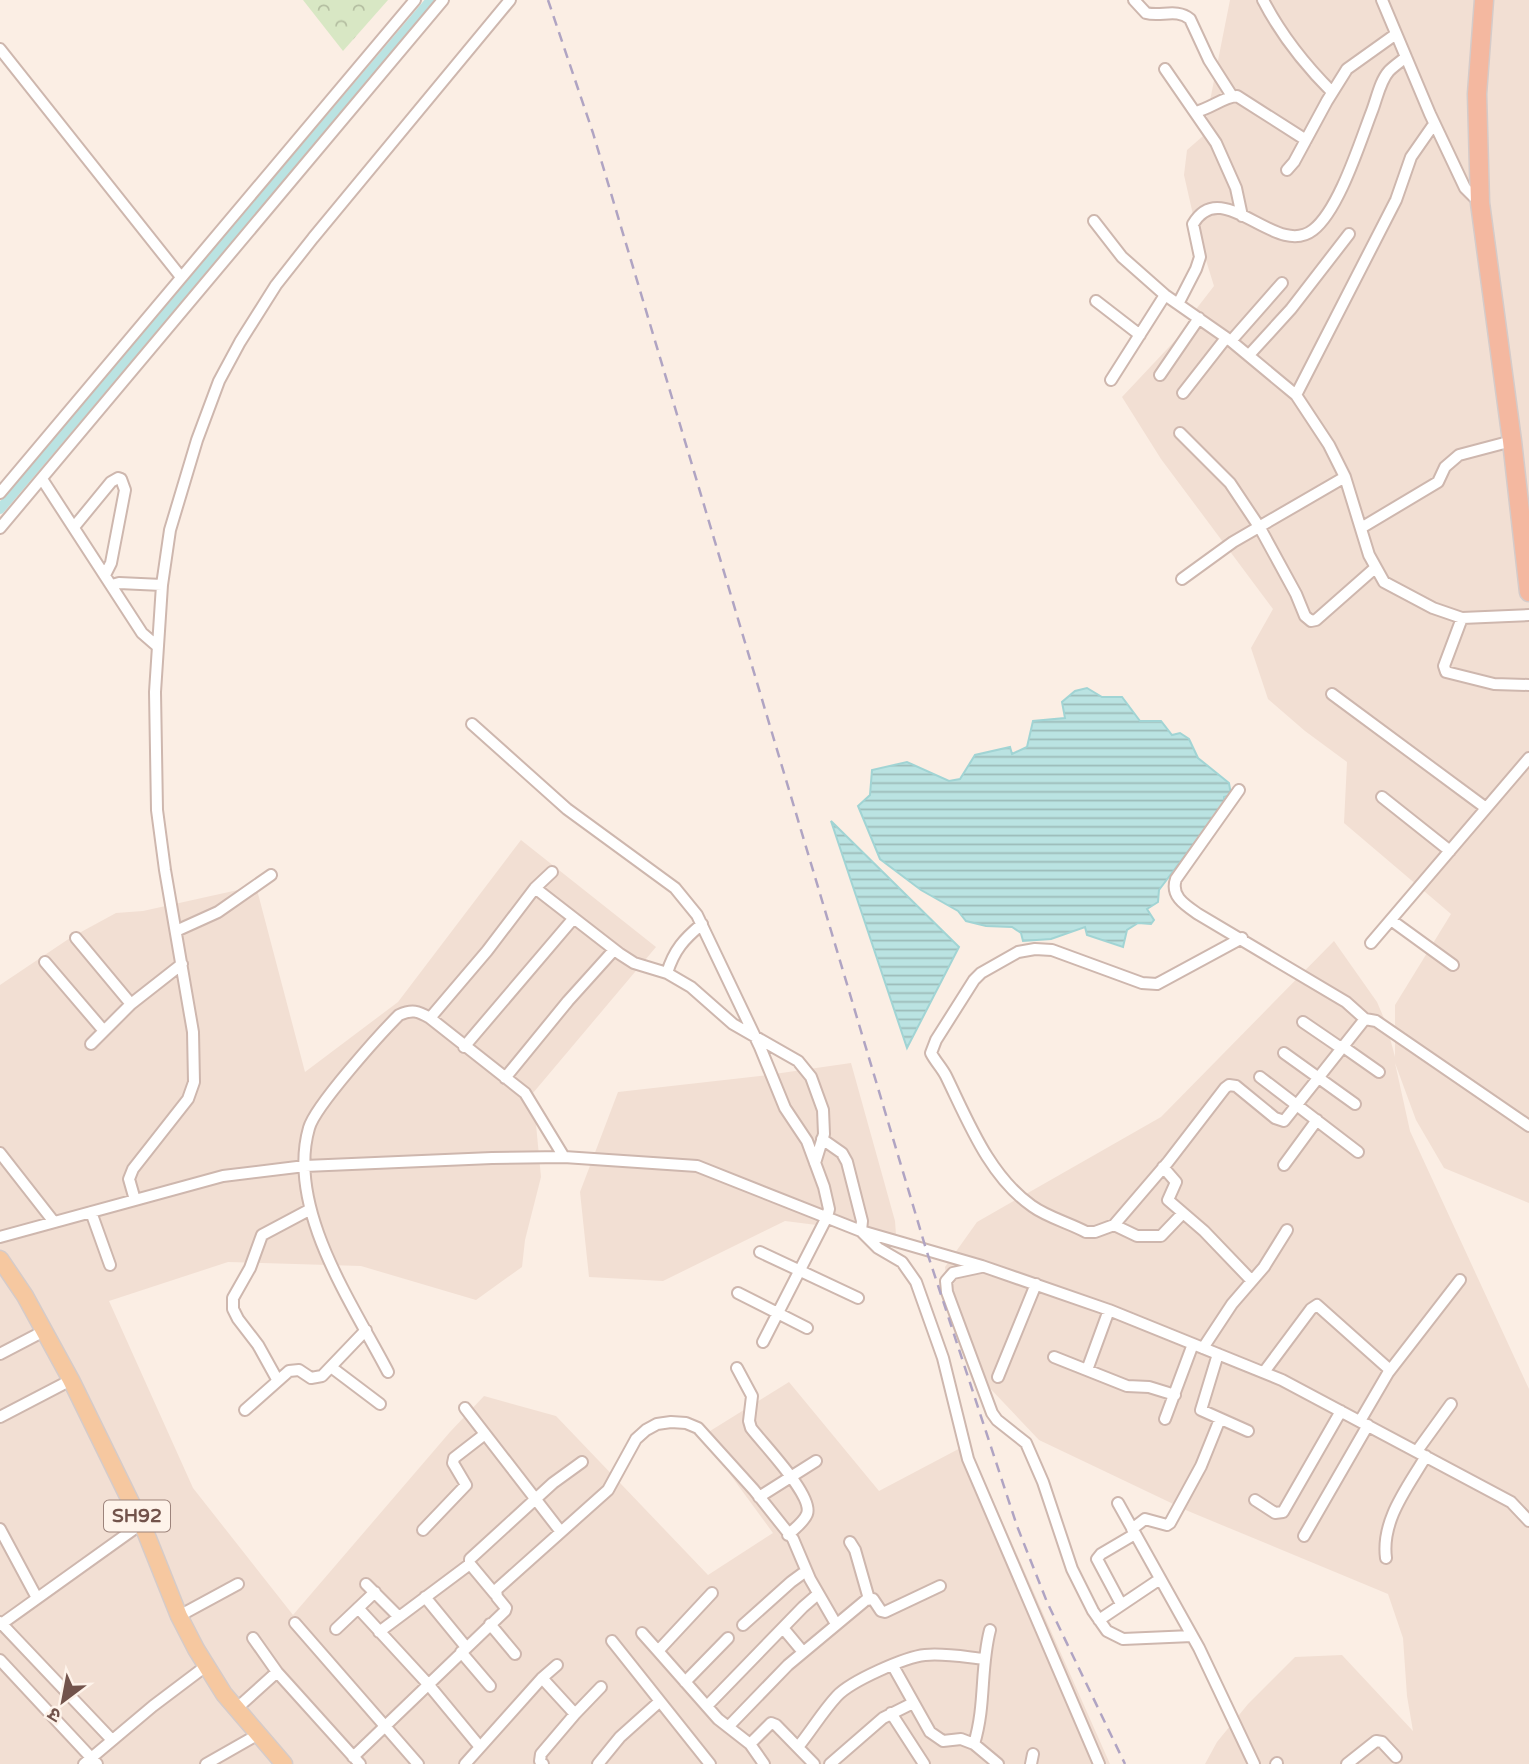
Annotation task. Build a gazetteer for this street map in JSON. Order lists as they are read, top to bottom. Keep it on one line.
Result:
{"streets":{"main road":["SH92"]},"north":"bottom left"}
